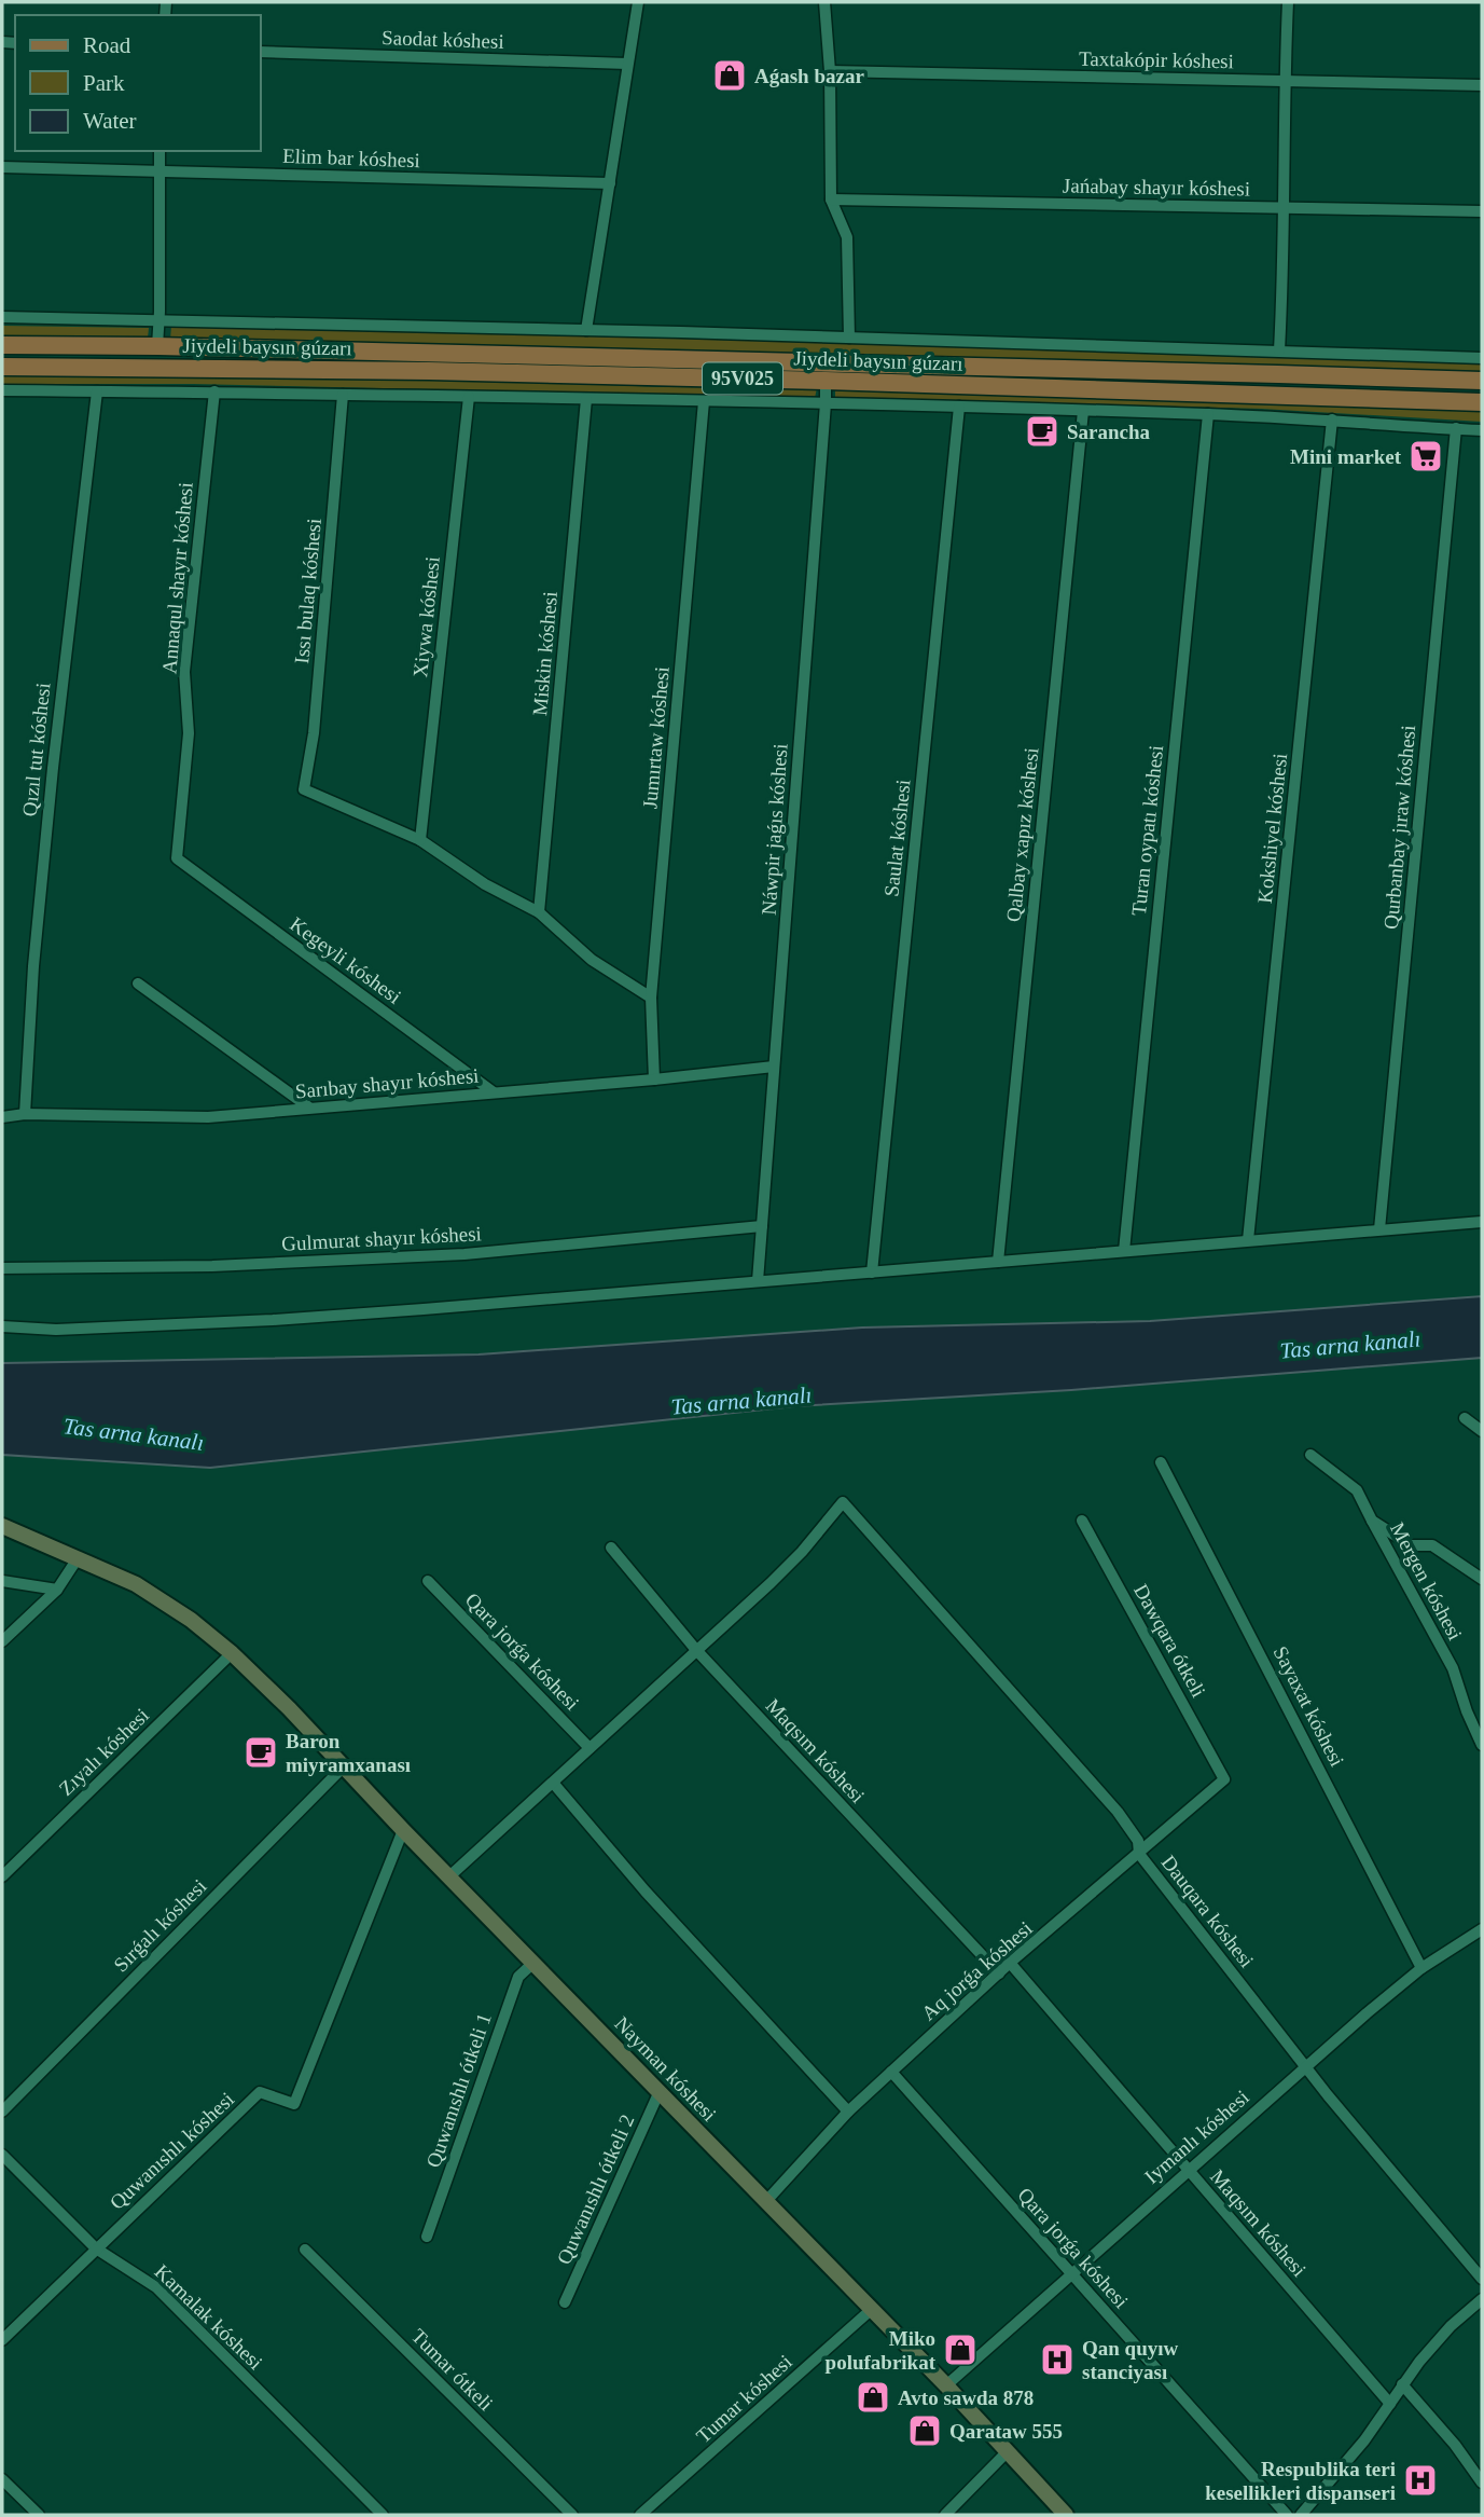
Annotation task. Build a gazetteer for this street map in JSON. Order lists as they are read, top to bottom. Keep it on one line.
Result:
{"streets":{"main road":["Jiydeli baysın gúzarı","95V025","Nayman kóshesi"],"street":["Saodat kóshesi","Taxtakópir kóshesi","Elim bar kóshesi","Jańabay shayır kóshesi","Annaqul shayır kóshesi","Issı bulaq kóshesi","Xiywa kóshesi","Miskin kóshesi","Jumırtaw kóshesi","Qızıl tut kóshesi","Qurbanbay jıraw kóshesi","Kokshiyel kóshesi","Náwpir jaǵıs kóshesi","Turan oypatı kóshesi","Qalbay xapız kóshesi","Saulat kóshesi","Kegeyli kóshesi","Sarıbay shayır kóshesi","Gulmurat shayır kóshesi","Mergen kóshesi","Dawqara ótkeli","Qara jorǵa kóshesi","Sayaxat kóshesi","Maqsım kóshesi","Zıyalı kóshesi","Dauqara kóshesi","Sırǵalı kóshesi","Aq jorǵa kóshesi","Quwanıshlı ótkeli 1","Iymanlı kóshesi","Quwanıshlı kóshesi","Quwanıshlı ótkeli 2","Kamalak kóshesi","Tumar ótkeli","Tumar kóshesi"]},"crossings":[["Jiydeli baysın gúzarı","Náwpir jaǵıs kóshesi"],["Annaqul shayır kóshesi","Kegeyli kóshesi"],["Issı bulaq kóshesi","Xiywa kóshesi"],["Jumırtaw kóshesi","Sarıbay shayır kóshesi"],["Qızıl tut kóshesi","Sarıbay shayır kóshesi"],["Náwpir jaǵıs kóshesi","Sarıbay shayır kóshesi"],["Náwpir jaǵıs kóshesi","Gulmurat shayır kóshesi"],["Kegeyli kóshesi","Sarıbay shayır kóshesi"],["Dawqara ótkeli","Aq jorǵa kóshesi"],["Qara jorǵa kóshesi","Aq jorǵa kóshesi"],["Qara jorǵa kóshesi","Iymanlı kóshesi"],["Sayaxat kóshesi","Iymanlı kóshesi"],["Maqsım kóshesi","Dauqara kóshesi"],["Maqsım kóshesi","Aq jorǵa kóshesi"],["Maqsım kóshesi","Iymanlı kóshesi"],["Zıyalı kóshesi","Nayman kóshesi"],["Dauqara kóshesi","Aq jorǵa kóshesi"],["Dauqara kóshesi","Iymanlı kóshesi"],["Sırǵalı kóshesi","Nayman kóshesi"],["Aq jorǵa kóshesi","Nayman kóshesi"],["Nayman kóshesi","Quwanıshlı ótkeli 1"],["Nayman kóshesi","Iymanlı kóshesi"],["Nayman kóshesi","Quwanıshlı kóshesi"],["Nayman kóshesi","Quwanıshlı ótkeli 2"],["Nayman kóshesi","Tumar kóshesi"],["Quwanıshlı kóshesi","Kamalak kóshesi"]],"water":["Tas arna kanalı"],"places":{"shop":["Aǵash bazar","Miko polufabrikat","Avto sawda 878","Qarataw 555"],"cafe":["Sarancha","Baron miyramxanası"],"supermarket":["Mini market"],"hospital":["Qan quyıw stanciyası","Respublika teri kesellikleri dispanseri"]},"legend":["Road","Park","Water"]}
